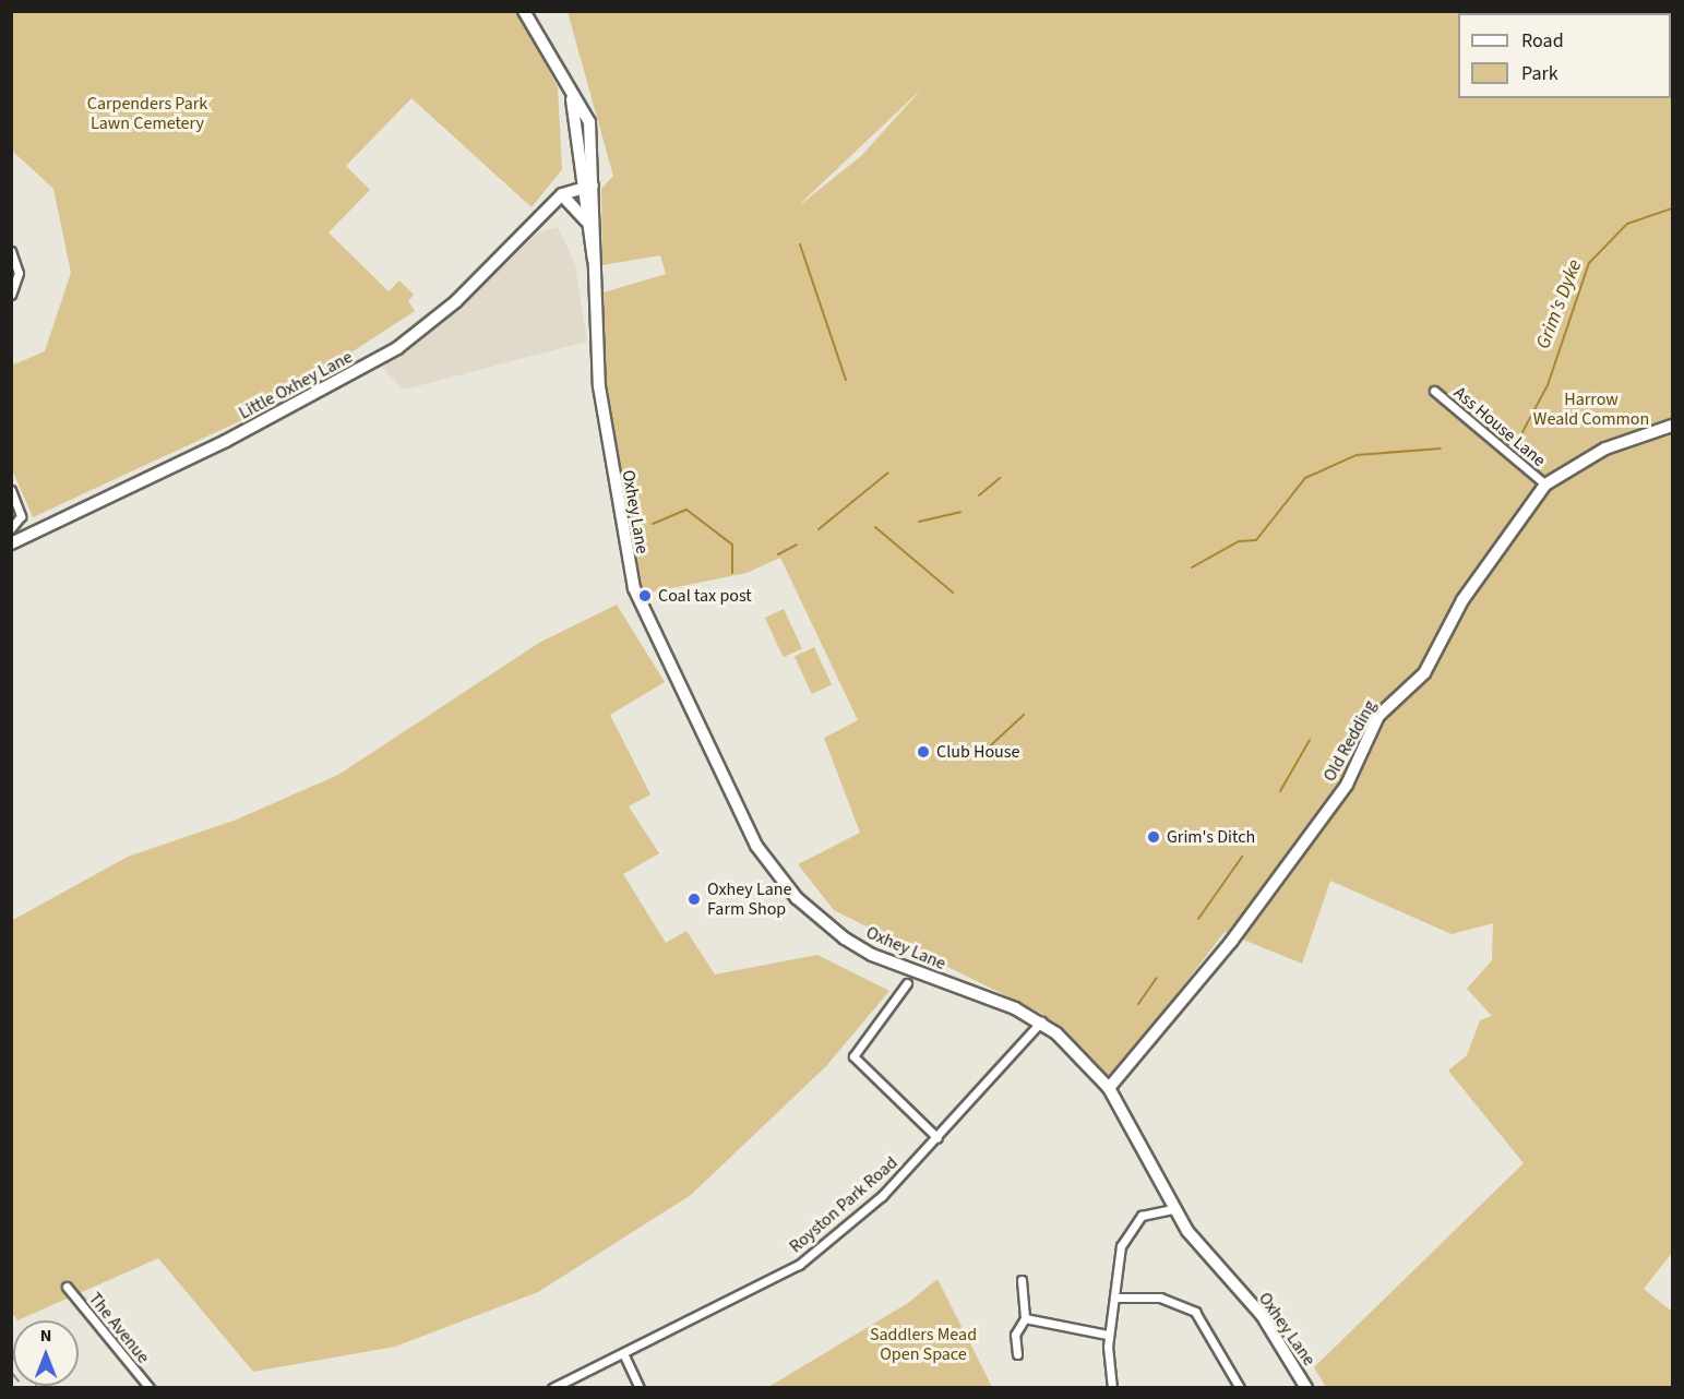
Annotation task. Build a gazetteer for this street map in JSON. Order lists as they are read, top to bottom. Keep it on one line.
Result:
{"streets":{"main road":["Little Oxhey Lane","Oxhey Lane","Old Redding"],"street":["Ass House Lane","Royston Park Road","The Avenue"]},"crossings":[["Little Oxhey Lane","Oxhey Lane"],["Ass House Lane","Old Redding"],["Oxhey Lane","Old Redding"],["Oxhey Lane","Royston Park Road"]],"water":["Grim's Dyke"],"parks":["Carpenders Park Lawn Cemetery","Harrow Weald Common","Saddlers Mead Open Space"],"places":["Coal tax post","Club House","Grim's Ditch","Oxhey Lane Farm Shop"],"legend":["Road","Park"],"north":"top"}
